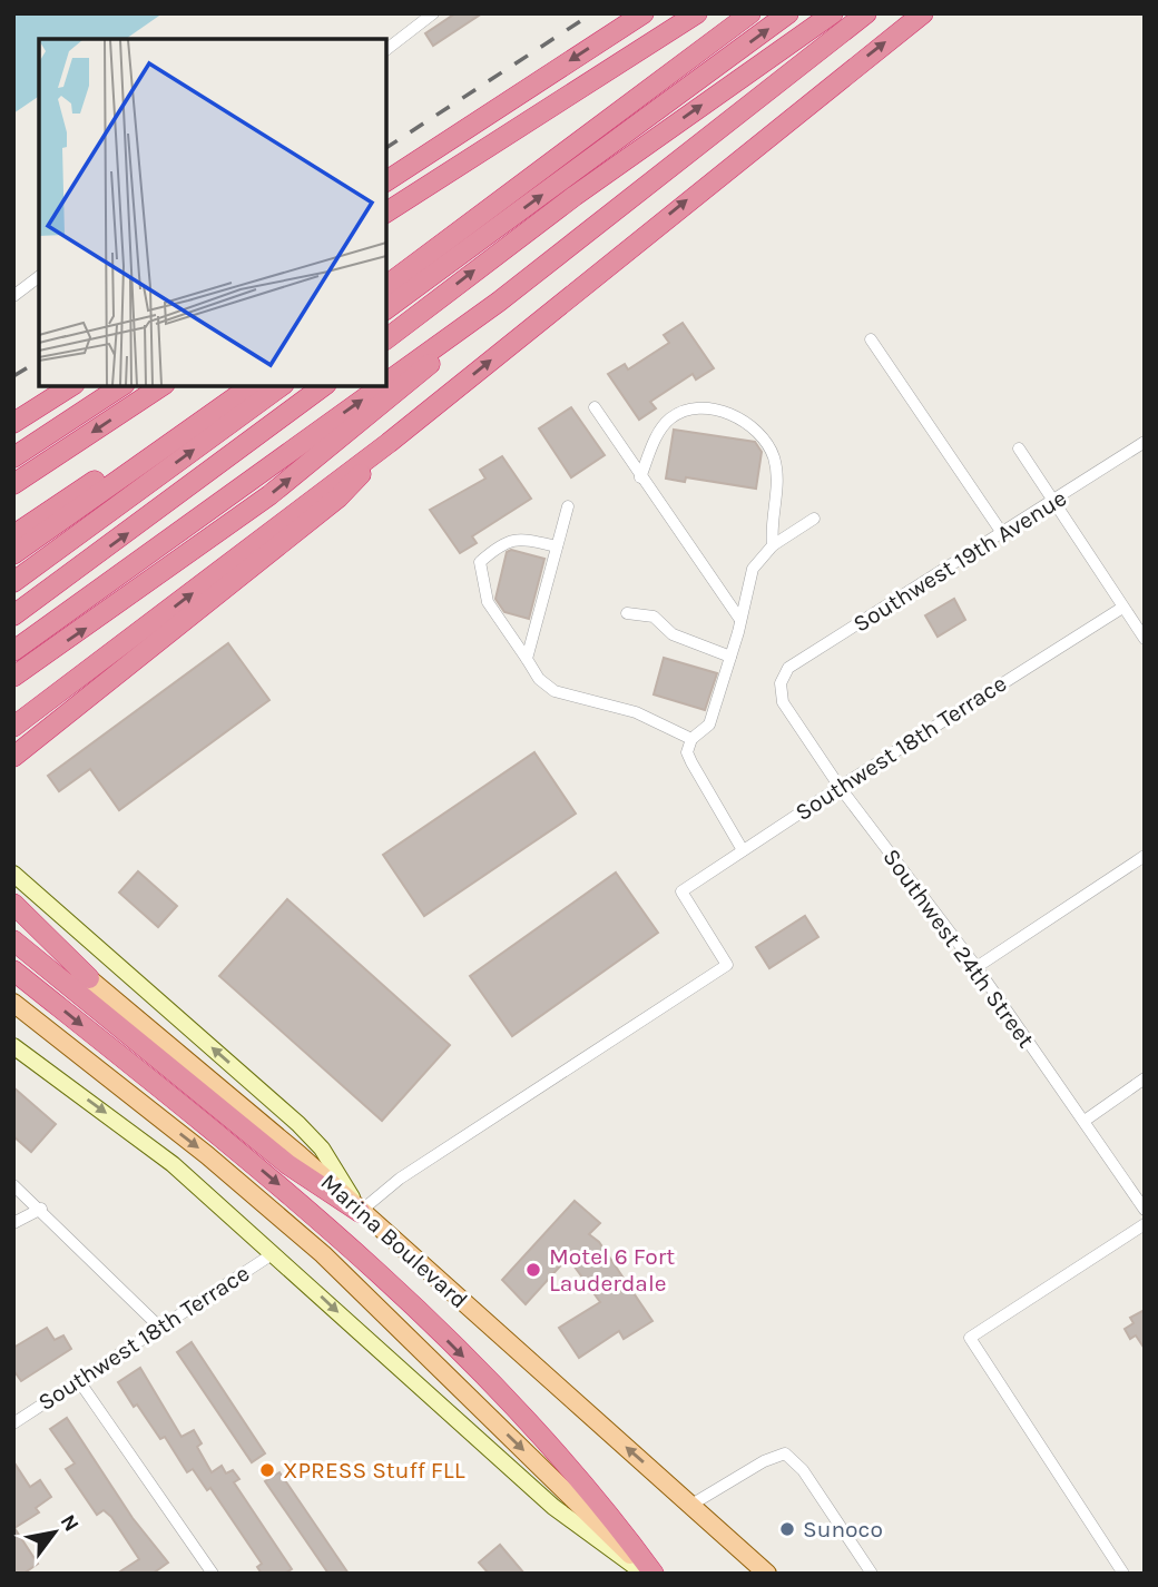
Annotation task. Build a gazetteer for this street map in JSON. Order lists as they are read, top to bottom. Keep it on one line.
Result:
{"streets":{"main road":["Marina Boulevard"],"street":["Southwest 19th Avenue","Southwest 18th Terrace","Southwest 24th Street"]},"crossings":[["Southwest 19th Avenue","Southwest 24th Street"],["Southwest 18th Terrace","Southwest 24th Street"],["Southwest 18th Terrace","Marina Boulevard"]],"places":["Motel 6 Fort Lauderdale","XPRESS Stuff FLL","Sunoco"],"north":"top right"}
